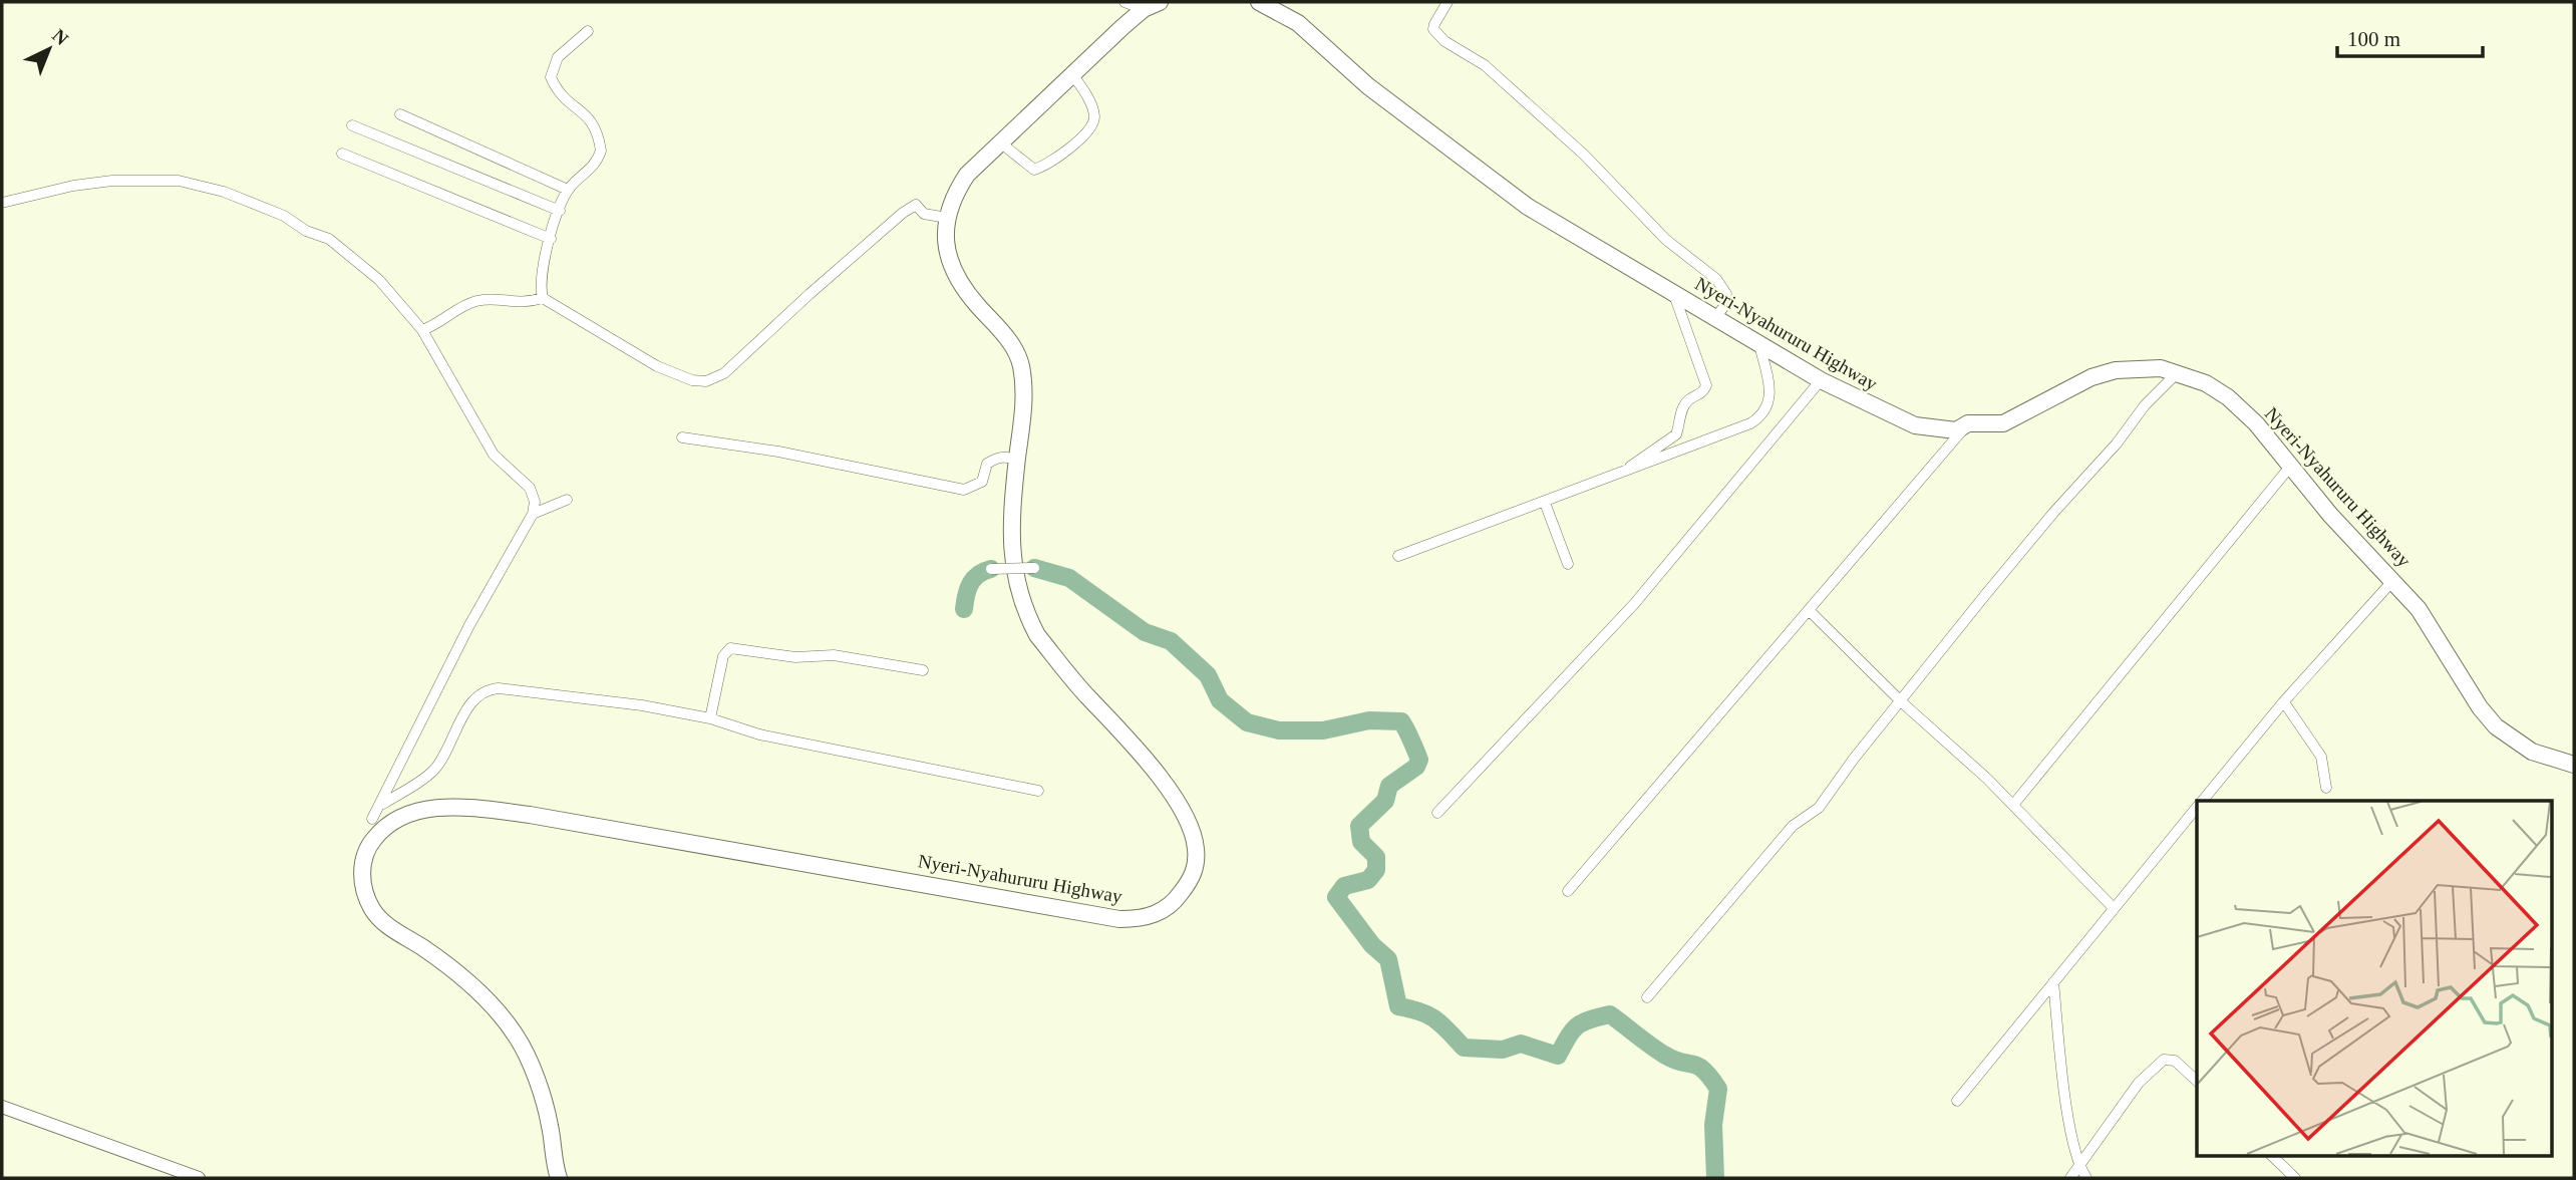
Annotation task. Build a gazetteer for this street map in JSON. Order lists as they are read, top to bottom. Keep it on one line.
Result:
{"streets":{"highway":["Nyeri-Nyahururu Highway"]},"scale_bar":"100 m","north":"top right"}
